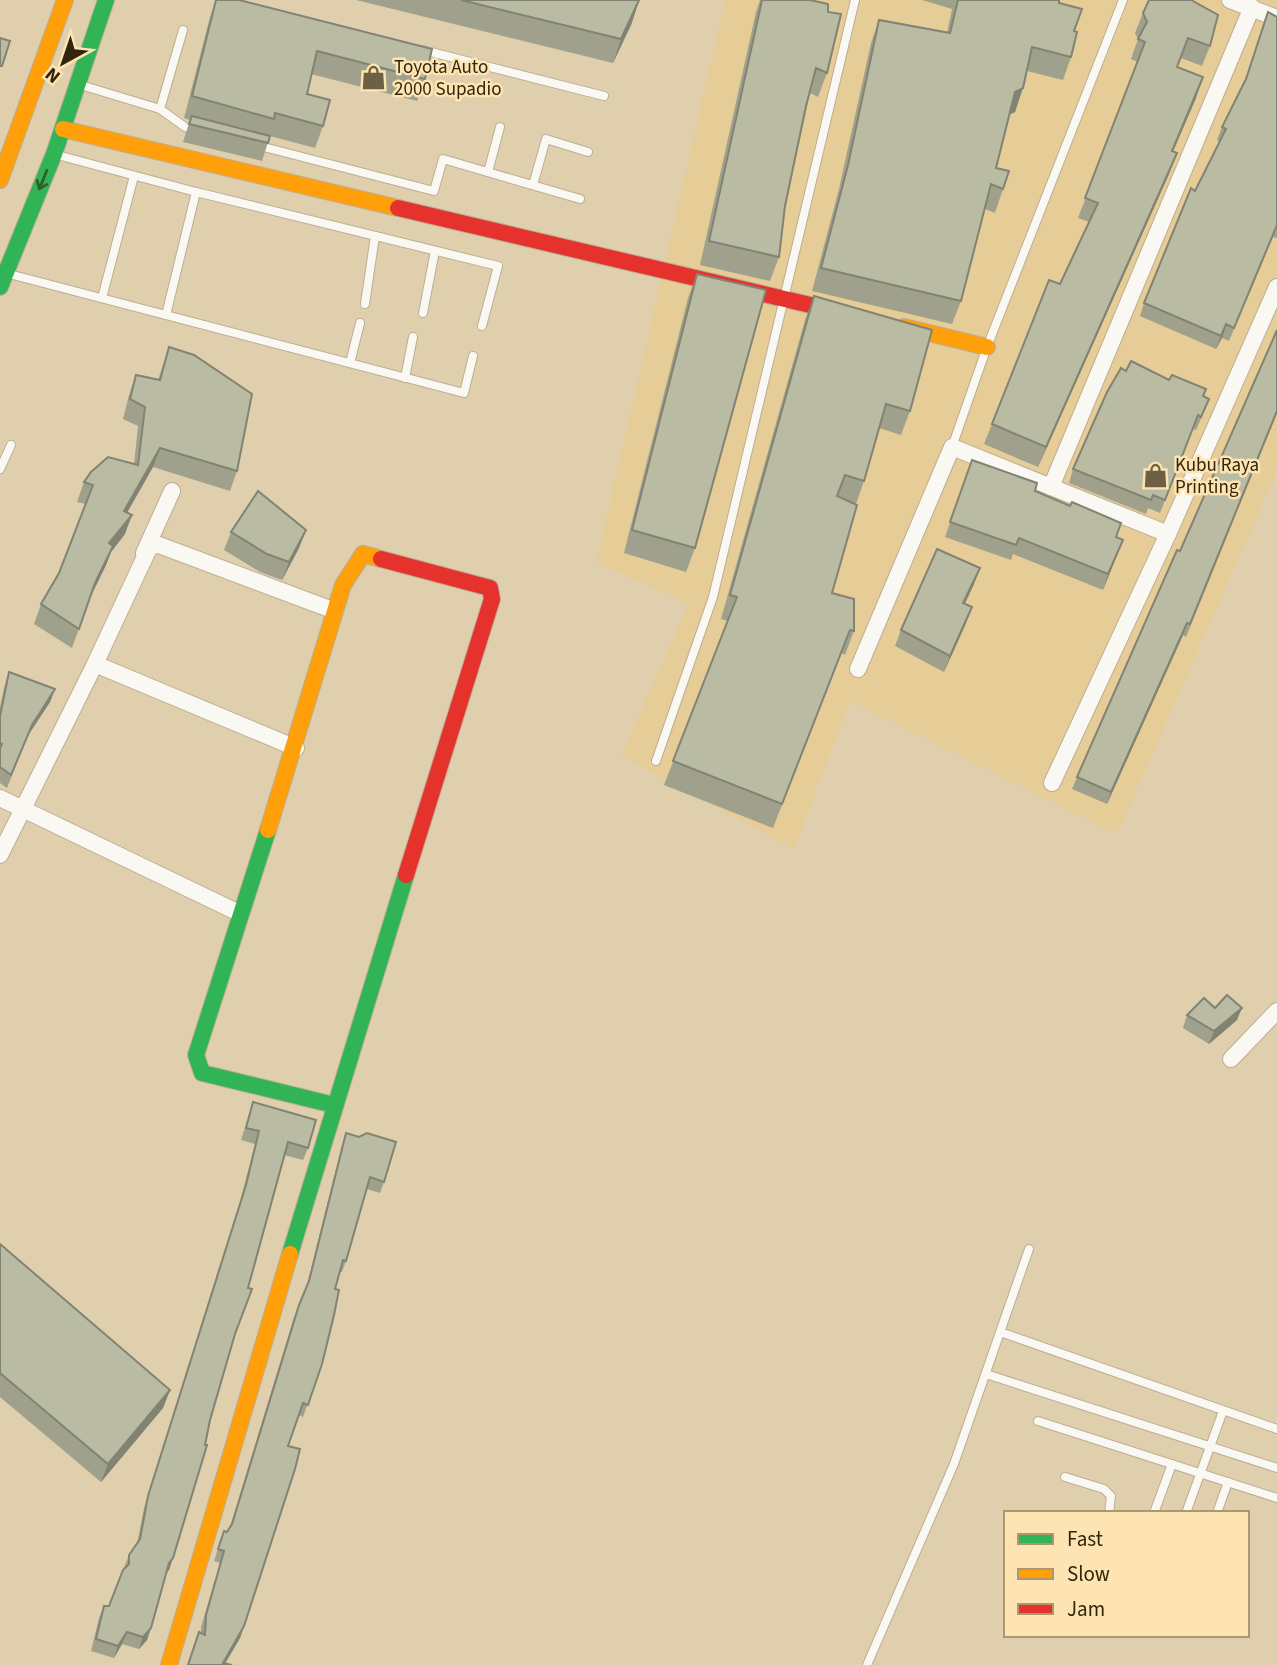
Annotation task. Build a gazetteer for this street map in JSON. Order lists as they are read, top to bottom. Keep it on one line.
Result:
{"places":{"shop":["Toyota Auto 2000 Supadio","Kubu Raya Printing"]},"legend":["Fast","Slow","Jam"],"north":"bottom left"}
